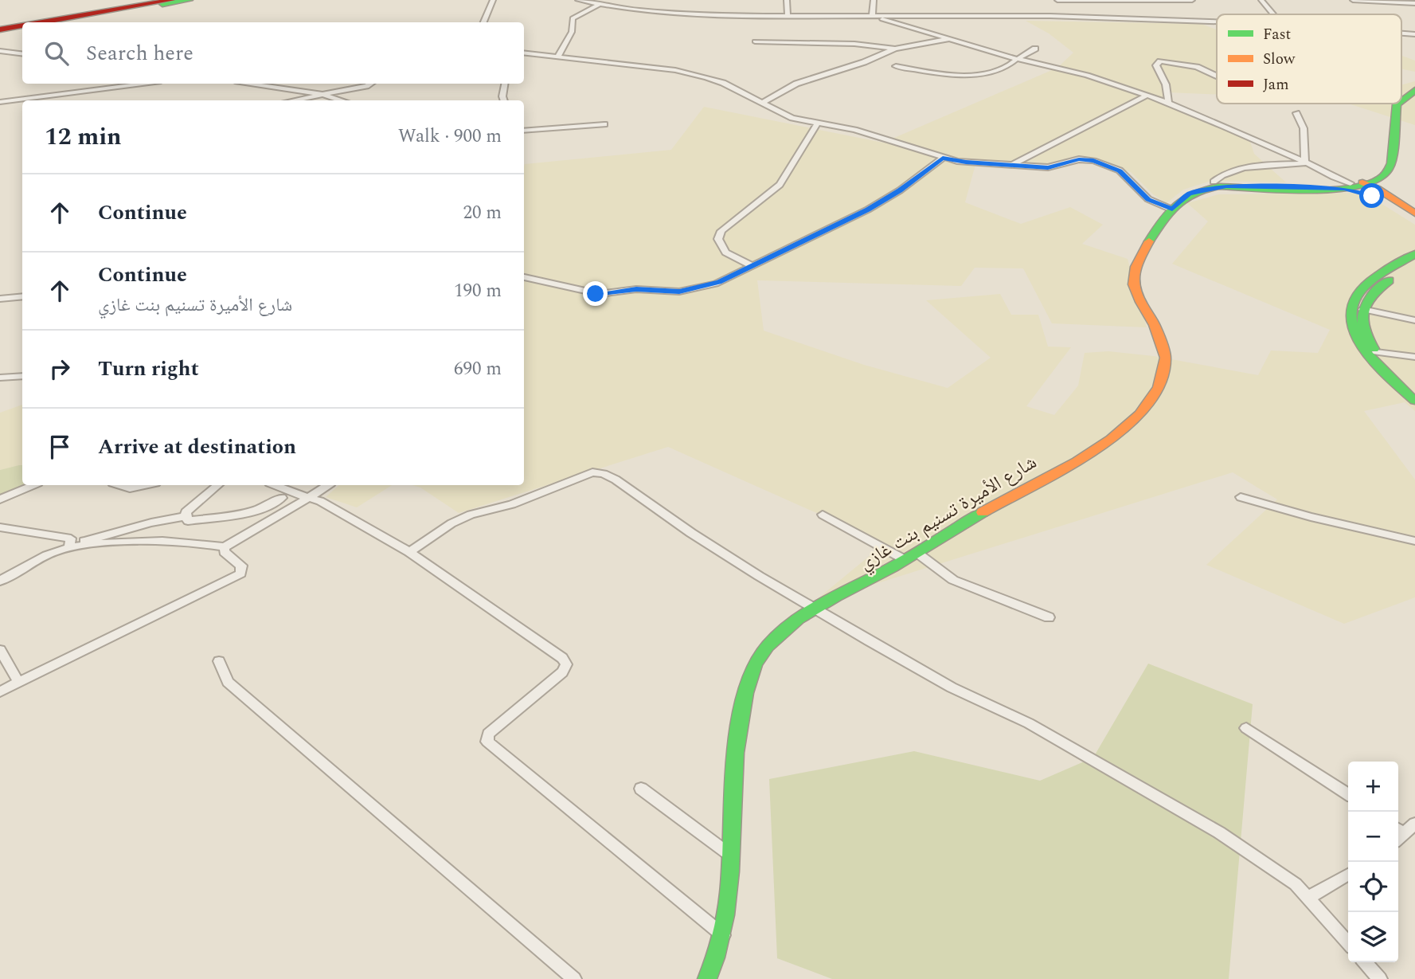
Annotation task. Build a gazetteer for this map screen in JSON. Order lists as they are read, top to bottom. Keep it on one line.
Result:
{"streets":{"main road":["شارع الأميرة تسنيم بنت غازي"]},"legend":["Fast","Slow","Jam"],"page":{"search":"Search here","heading":["12 min","Walk · 900 m"],"list":[["Continue","20 m"],["Continue","شارع الأميرة تسنيم بنت غازي","190 m"],["Turn right","690 m"],"Arrive at destination"],"map_buttons":["+","−"]}}
